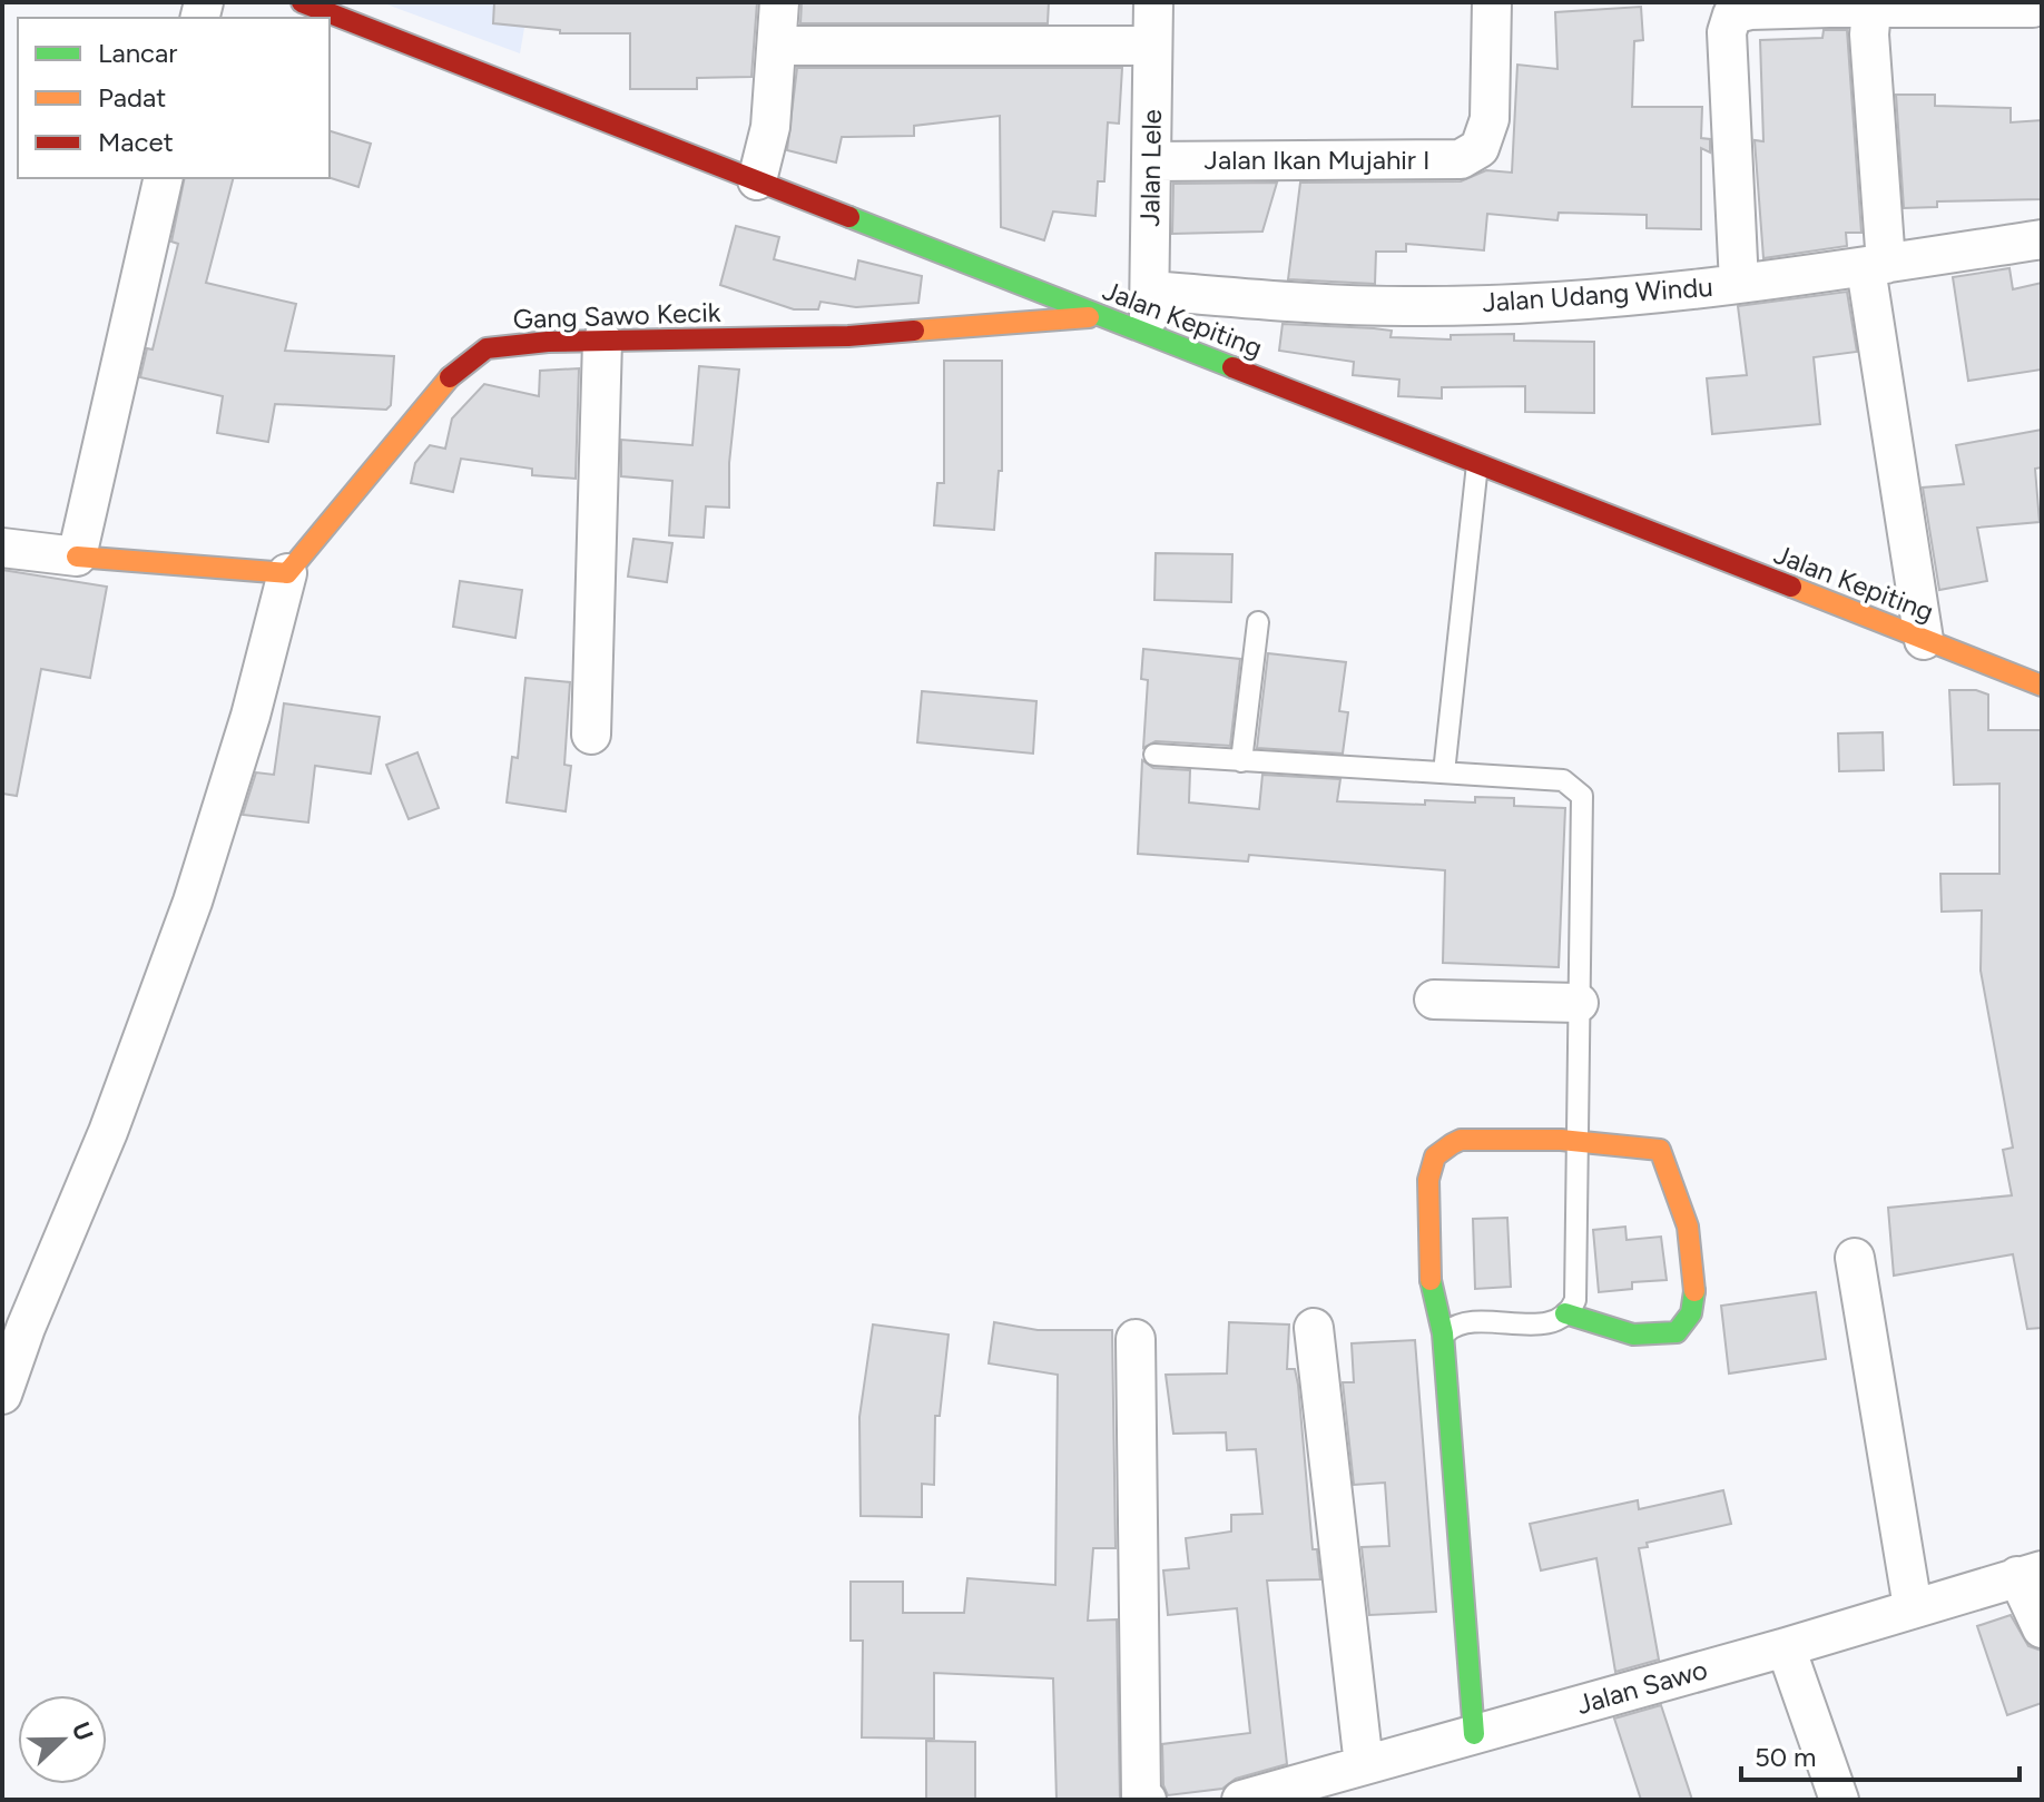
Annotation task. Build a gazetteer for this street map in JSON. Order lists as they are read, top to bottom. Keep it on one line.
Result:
{"streets":{"street":["Jalan Ikan Mujahir I","Jalan Lele","Jalan Udang Windu","Gang Sawo Kecik","Jalan Kepiting","Jalan Sawo"]},"crossings":[["Jalan Ikan Mujahir I","Jalan Lele"],["Jalan Lele","Jalan Udang Windu"],["Jalan Lele","Jalan Kepiting"],["Gang Sawo Kecik","Jalan Kepiting"]],"legend":["Lancar","Padat","Macet"],"scale_bar":"50 m","north":"right"}
